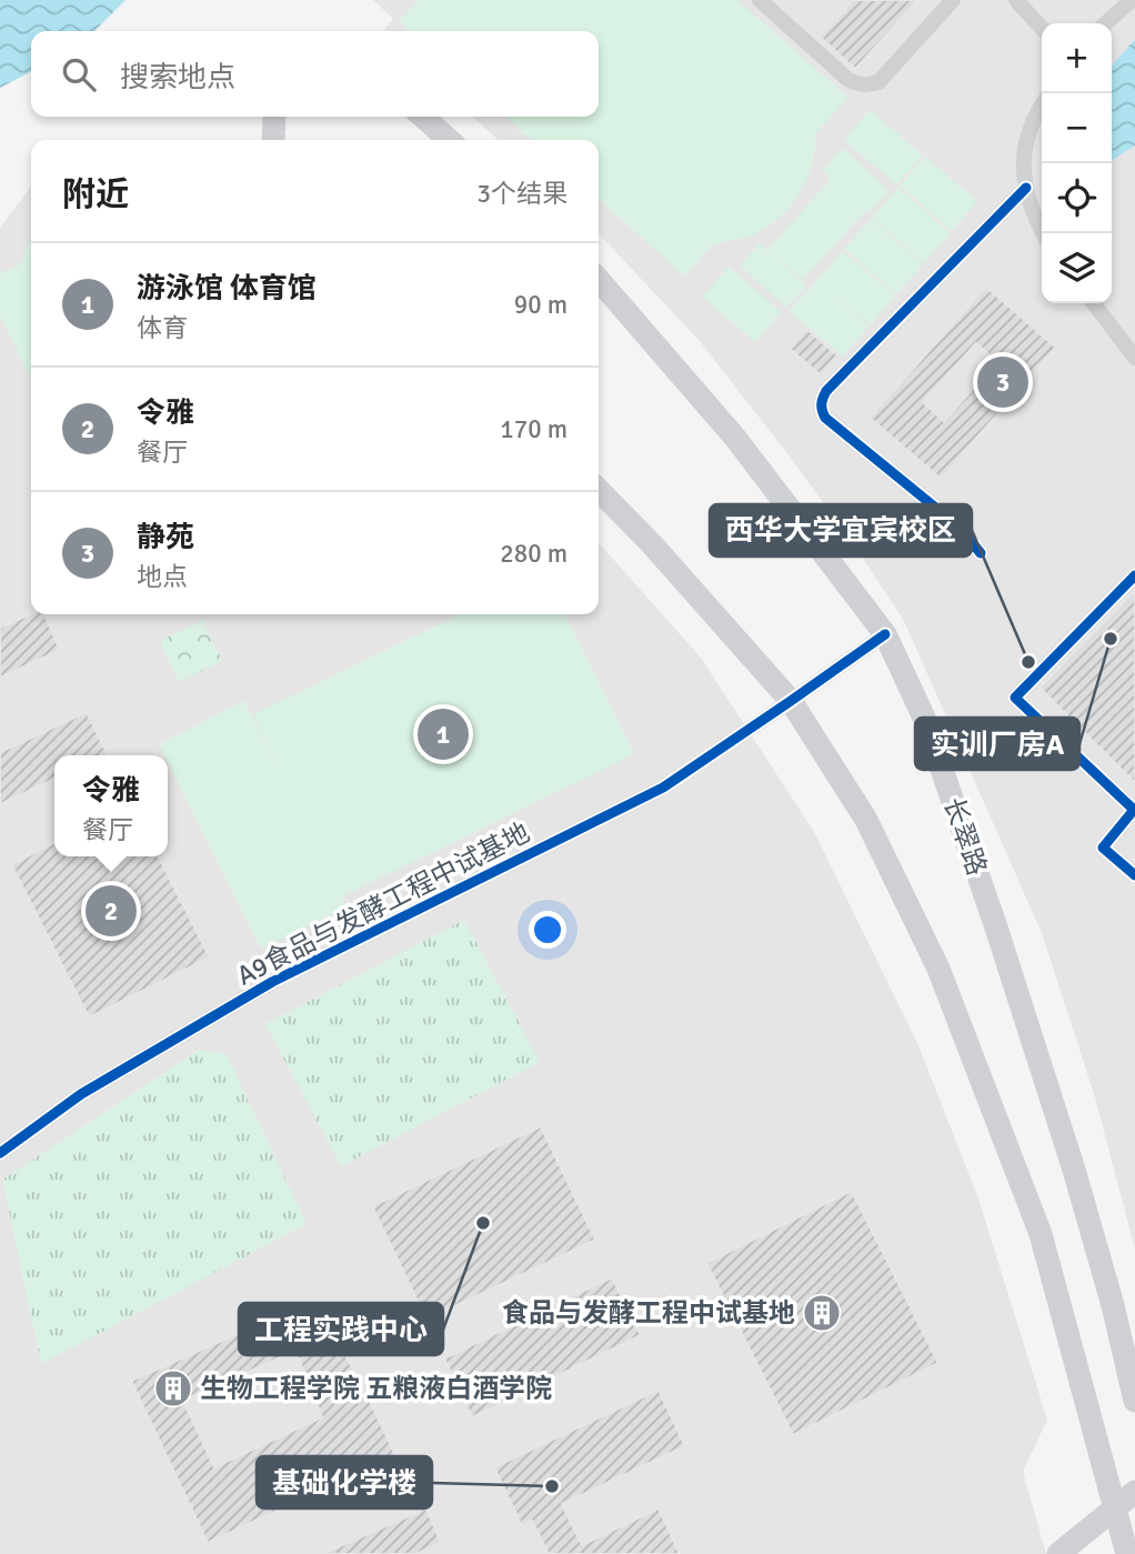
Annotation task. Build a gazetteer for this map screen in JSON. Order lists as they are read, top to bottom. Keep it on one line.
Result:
{"streets":{"main road":["长翠路"],"street":["A9食品与发酵工程中试基地"]},"crossings":[["长翠路","A9食品与发酵工程中试基地"]],"places":{"other":["实训厂房A","西华大学宜宾校区","工程实践中心","基础化学楼"],"building":["食品与发酵工程中试基地","生物工程学院 五粮液白酒学院"]},"page":{"map_buttons":["+","−"],"search":"搜索地点","heading":["附近","3个结果"],"list":[{"mark":"1","name":"游泳馆 体育馆","note":"体育","value":"90 m"},{"mark":"2","name":"令雅","note":"餐厅","value":"170 m"},{"mark":"3","name":"静苑","note":"地点","value":"280 m"}],"pins":["3","1","2"],"popup":["令雅","餐厅"]}}
